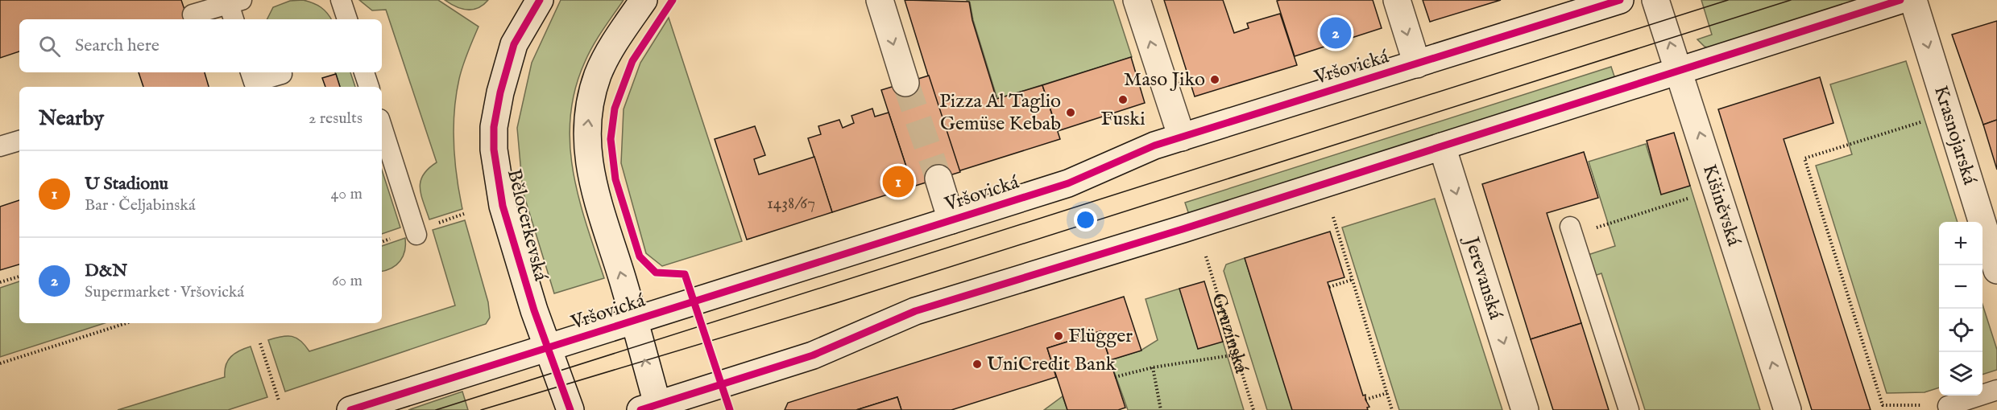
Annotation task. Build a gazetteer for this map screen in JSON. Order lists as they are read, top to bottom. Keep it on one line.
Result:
{"streets":{"main road":["Vršovická","Krasnojarská","Kišiněvská","Bělocerkevská","Jerevanská"],"path":["Gruzínská"]},"crossings":[["Vršovická","Bělocerkevská"]],"one_way":["Krasnojarská","Kišiněvská","Jerevanská"],"places":["Maso Jiko","Fuski","Pizza Al Taglio Gemüse Kebab","Flügger","UniCredit Bank"],"house_numbers":["1438/67"],"page":{"pins":["2","1"],"search":"Search here","heading":["Nearby","2 results"],"list":[{"mark":"1","name":"U Stadionu","note":"Bar · Čeljabinská","value":"40 m"},{"mark":"2","name":"D&N","note":"Supermarket · Vršovická","value":"60 m"}],"map_buttons":["+","−"]}}
